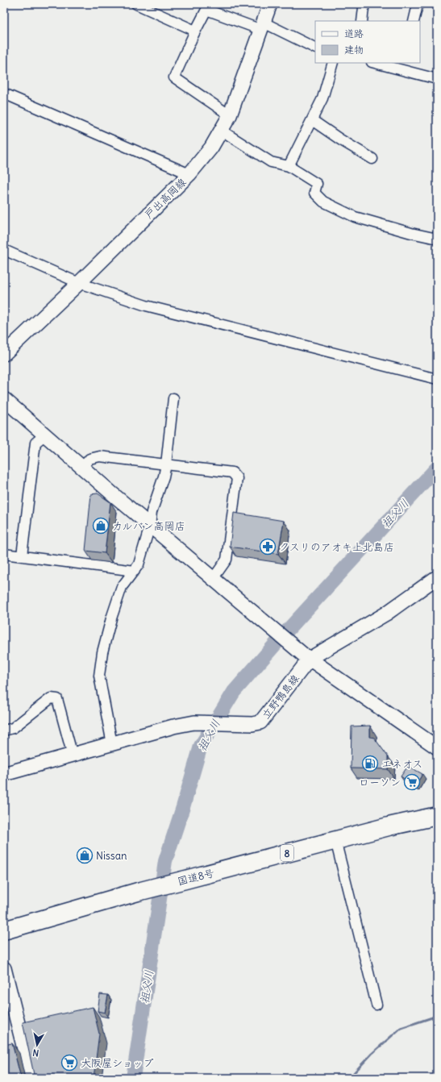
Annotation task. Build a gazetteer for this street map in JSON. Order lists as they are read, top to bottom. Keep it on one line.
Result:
{"streets":{"highway":["8","国道8号"],"main road":["戸出高岡線","立野鴨島線"]},"water":["祖父川"],"places":{"shop":["カルバン高岡店","Nissan"],"pharmacy":["クスリのアオキ上北島店"],"fuel station":["エネオス"],"supermarket":["ローソン","大阪屋ショップ"]},"legend":["道路","建物"],"north":"bottom"}
